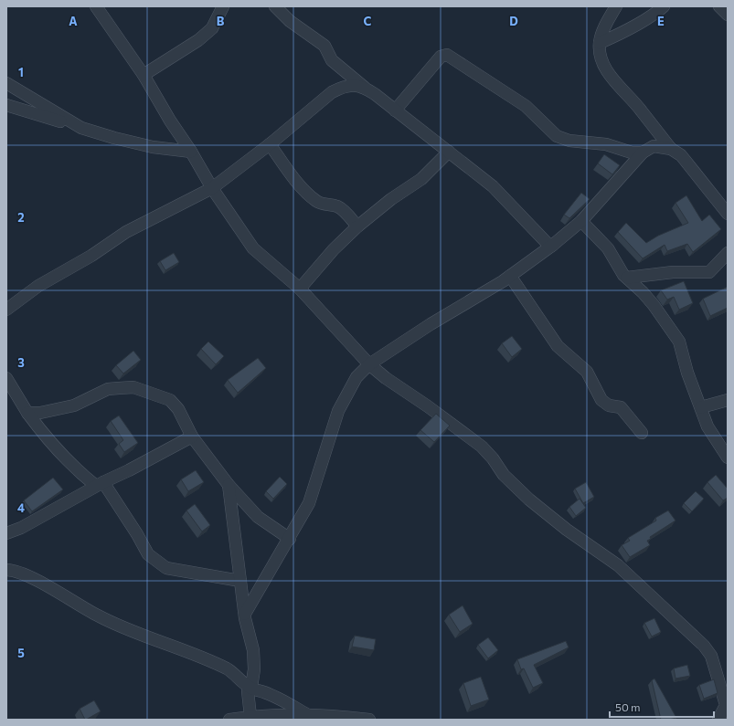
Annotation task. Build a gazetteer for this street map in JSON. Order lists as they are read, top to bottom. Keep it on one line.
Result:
{"scale_bar":"50 m","grid":{"columns":["A","B","C","D","E"],"rows":["1","2","3","4","5"]}}
